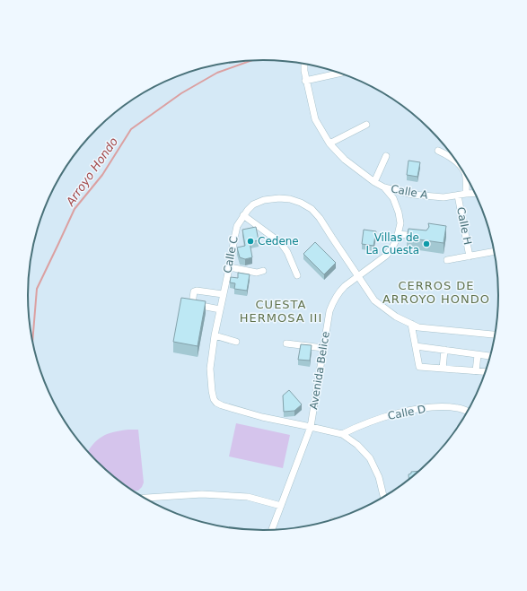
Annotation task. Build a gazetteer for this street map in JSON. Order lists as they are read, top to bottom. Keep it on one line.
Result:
{"streets":{"street":["Calle A","Calle H","Calle C","Avenida Belice","Calle D"]},"crossings":[["Calle A","Calle H"],["Calle A","Avenida Belice"],["Calle C","Avenida Belice"],["Calle C","Calle D"]],"districts":["CERROS DE ARROYO HONDO","CUESTA HERMOSA III"],"water":["Arroyo Hondo"],"places":["Cedene","Villas de La Cuesta"]}
